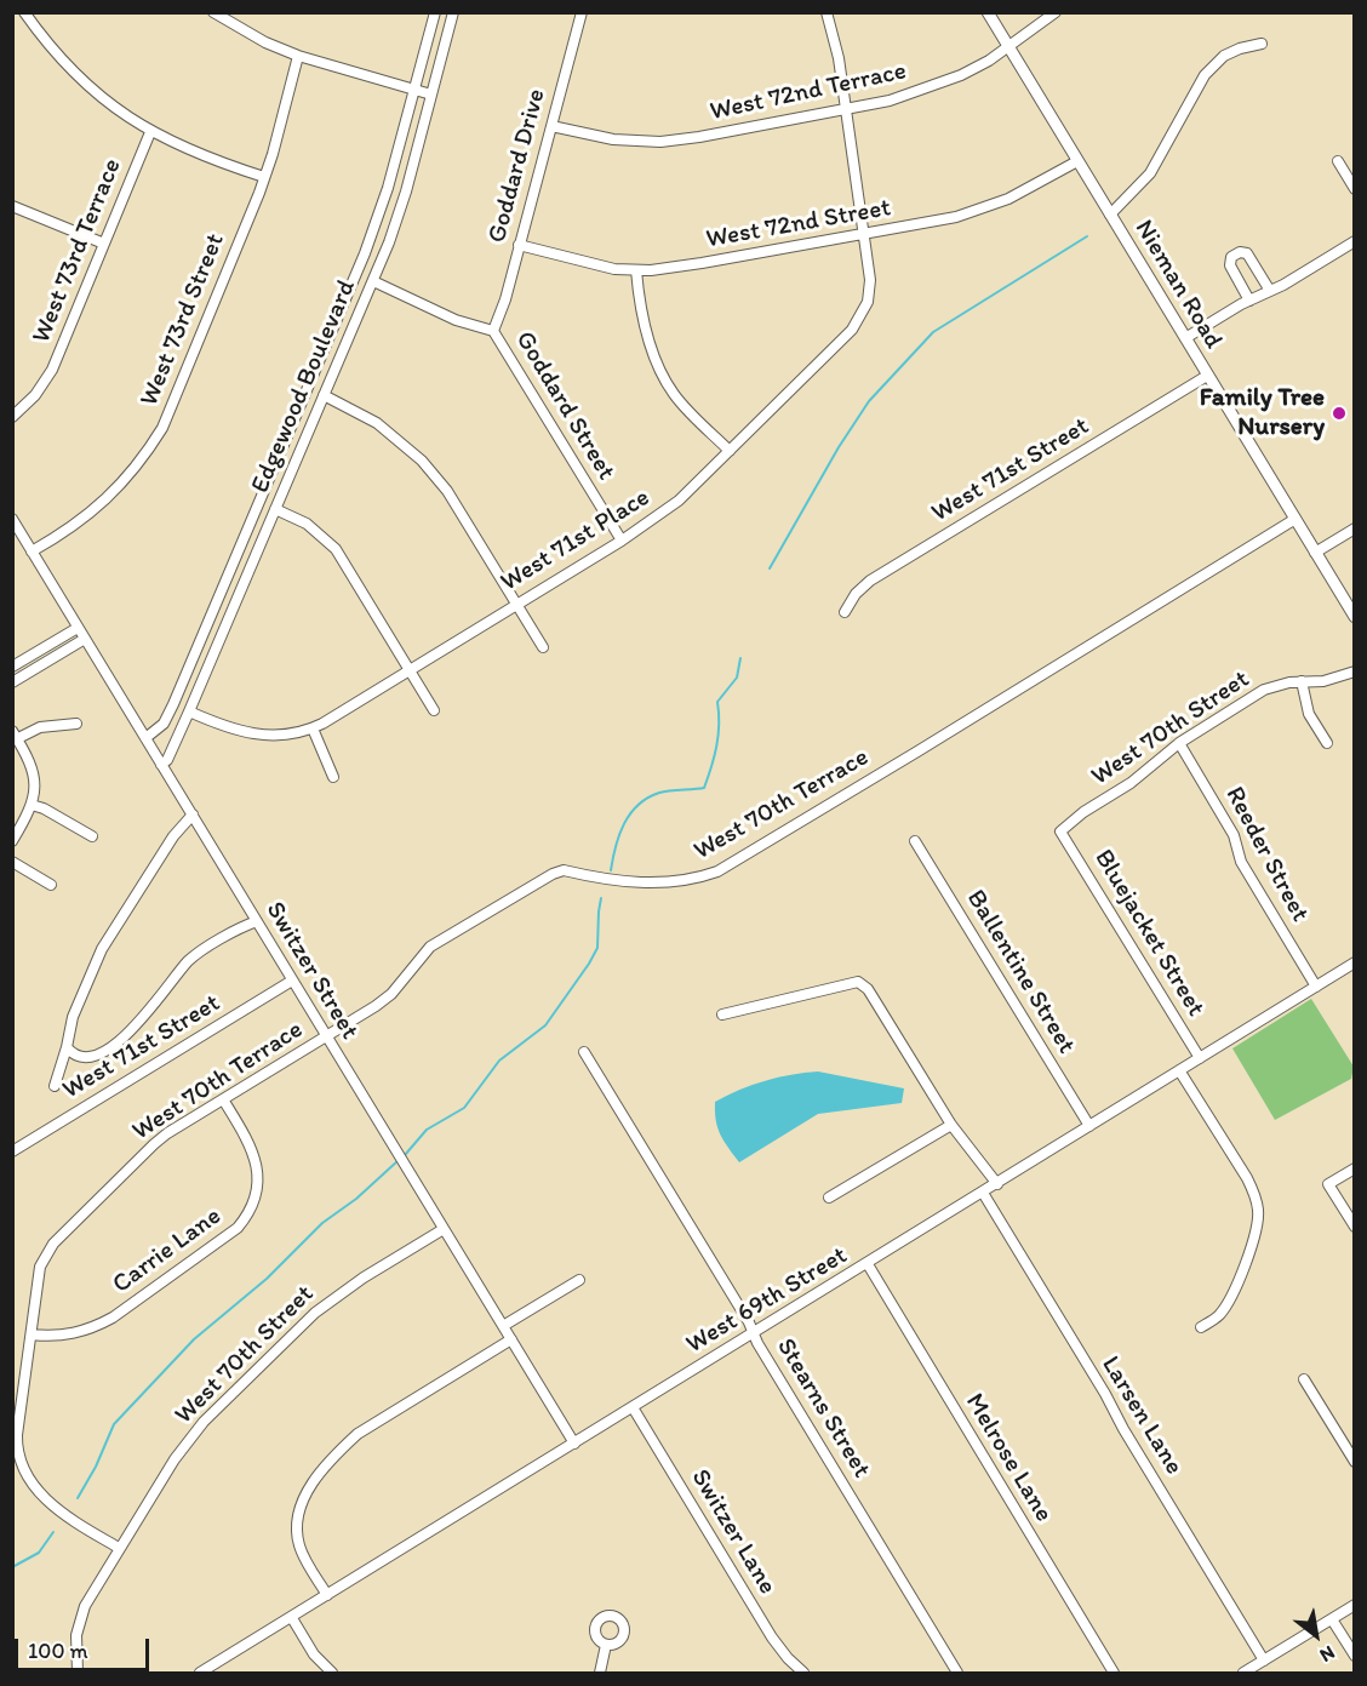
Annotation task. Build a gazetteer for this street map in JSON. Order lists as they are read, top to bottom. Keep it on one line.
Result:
{"streets":{"main road":["Nieman Road"],"street":["West 72nd Terrace","Goddard Drive","West 72nd Street","West 73rd Terrace","West 73rd Street","Edgewood Boulevard","Goddard Street","West 71st Street","West 71st Place","West 70th Street","West 70th Terrace","Reeder Street","Bluejacket Street","Switzer Street","Ballentine Street","Carrie Lane","West 69th Street","Stearns Street","Larsen Lane","Melrose Lane","Switzer Lane"]},"crossings":[["West 72nd Terrace","Goddard Drive"],["West 72nd Terrace","Nieman Road"],["Goddard Drive","West 72nd Street"],["Goddard Drive","Goddard Street"],["West 72nd Street","Nieman Road"],["West 72nd Street","West 71st Place"],["Nieman Road","West 71st Street"],["Nieman Road","West 70th Terrace"],["West 73rd Street","Switzer Street"],["Edgewood Boulevard","Goddard Street"],["Edgewood Boulevard","West 71st Place"],["Edgewood Boulevard","Switzer Street"],["Goddard Street","West 71st Place"],["West 71st Street","Switzer Street"],["West 70th Street","West 70th Terrace"],["West 70th Street","Reeder Street"],["West 70th Street","Bluejacket Street"],["West 70th Street","Switzer Street"],["West 70th Terrace","Switzer Street"],["West 70th Terrace","Carrie Lane"],["Reeder Street","West 69th Street"],["Bluejacket Street","West 69th Street"],["Switzer Street","West 69th Street"],["Ballentine Street","West 69th Street"],["West 69th Street","Stearns Street"],["West 69th Street","Larsen Lane"],["West 69th Street","Melrose Lane"],["West 69th Street","Switzer Lane"]],"places":["Family Tree Nursery"],"scale_bar":"100 m","north":"bottom right"}
